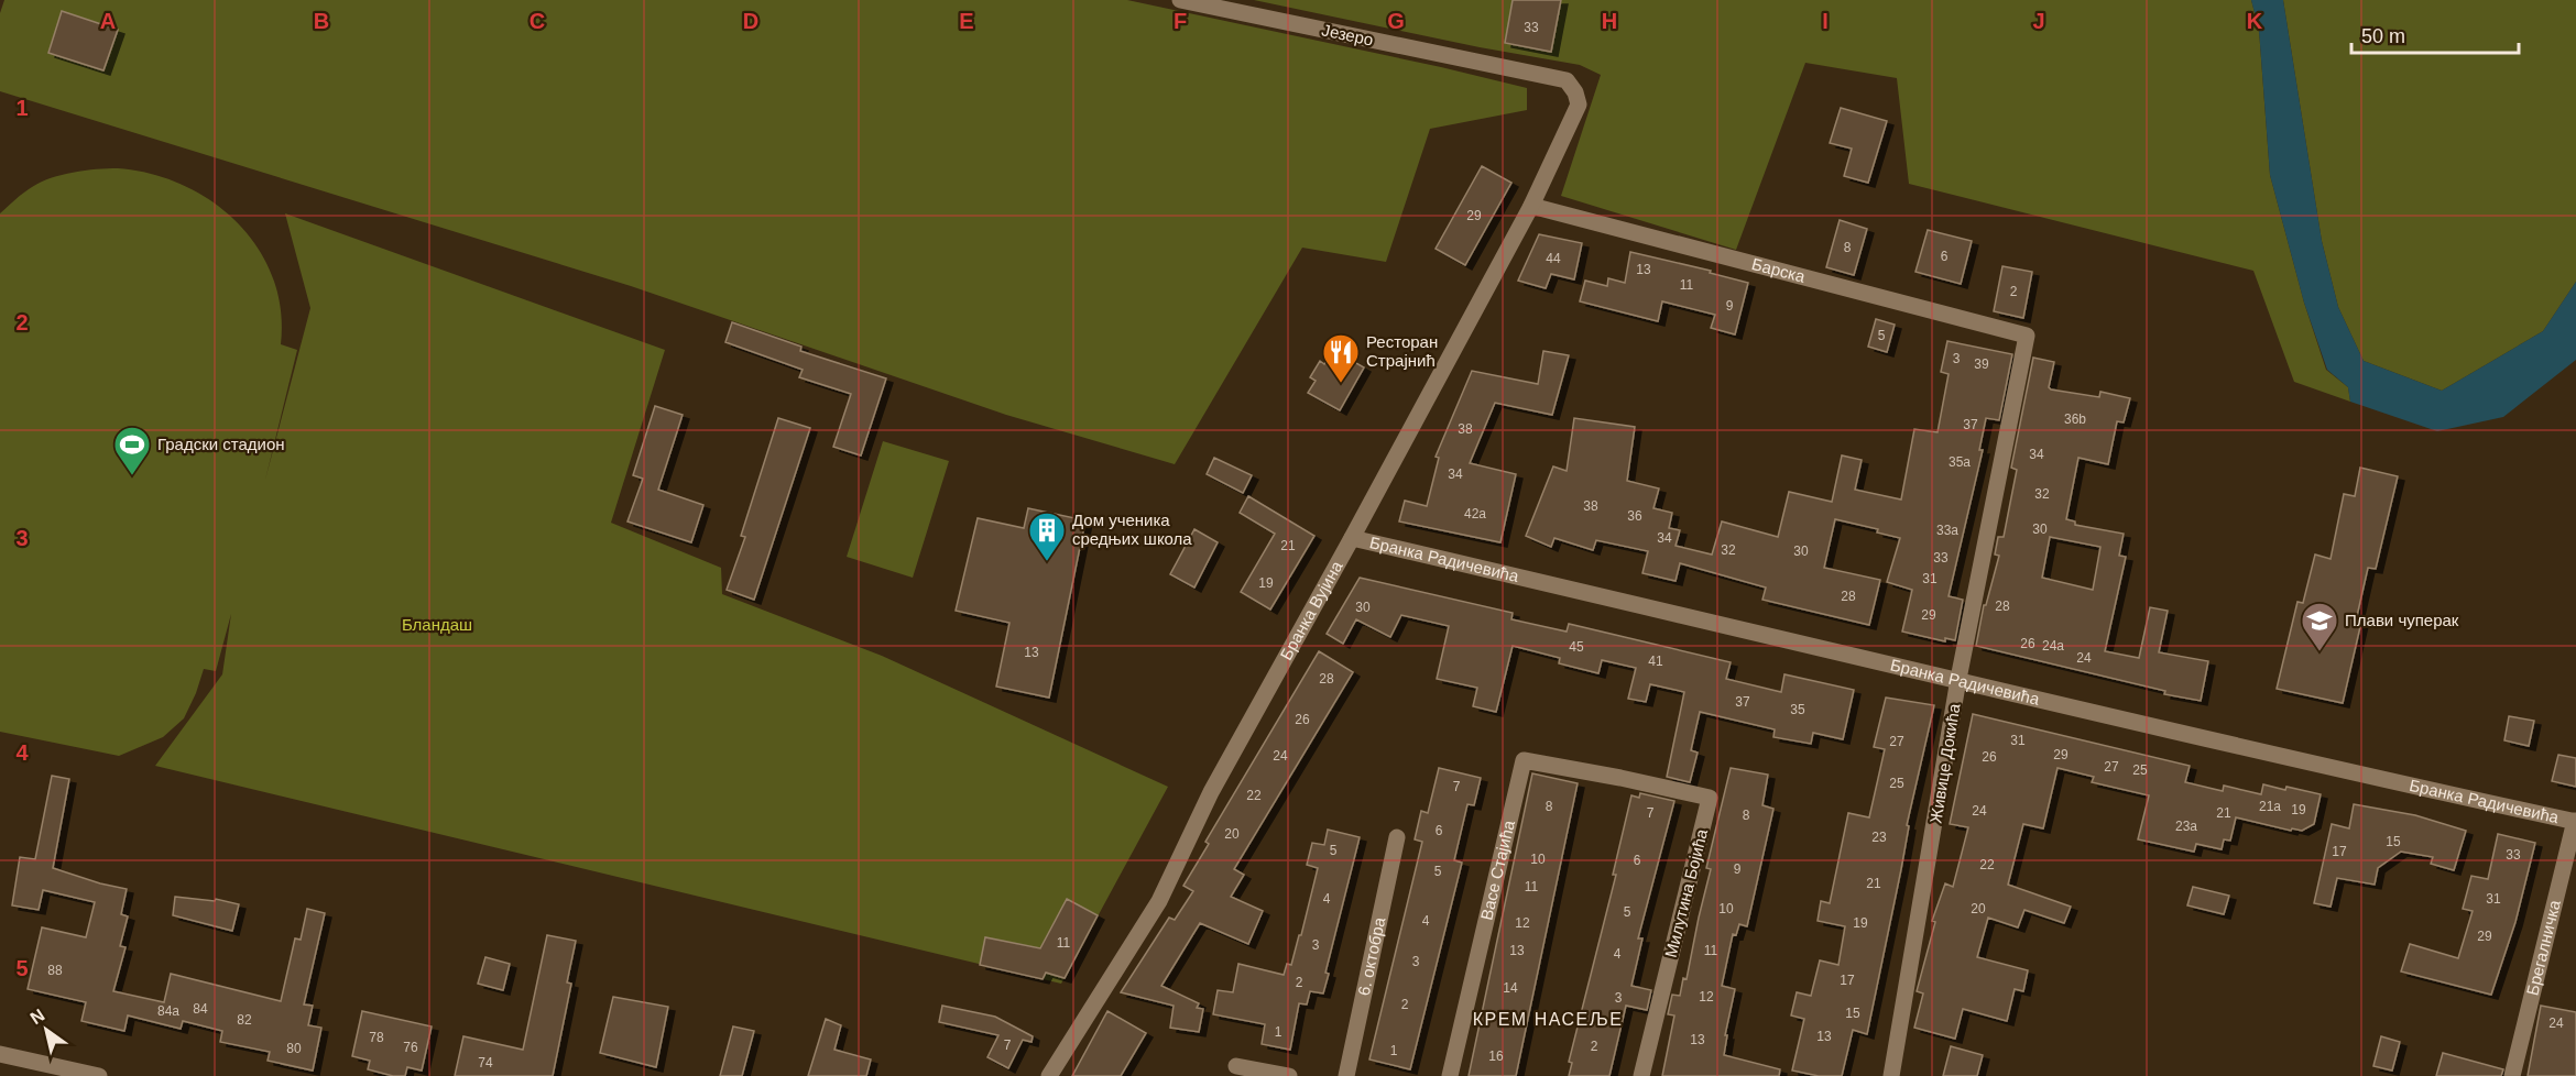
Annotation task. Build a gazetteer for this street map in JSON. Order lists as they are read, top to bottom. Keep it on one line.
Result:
{"streets":{"street":["Језеро","Барска","Бранка Радичевића","Бранка Вујина","Живице Докића","Васе Стајића","Милутина Бојића","Брегалничка","6. октобра"]},"crossings":[["Језеро","Бранка Вујина"],["Барска","Бранка Вујина"],["Барска","Живице Докића"],["Бранка Радичевића","Бранка Вујина"],["Бранка Радичевића","Живице Докића"],["Бранка Радичевића","Брегалничка"],["Васе Стајића","Милутина Бојића"]],"districts":["КРЕМ НАСЕЉЕ"],"parks":["Бландаш"],"places":{"restaurant":["Ресторан Страјнић"],"sports":["Градски стадион"],"building":["Дом ученика средњих школа"],"school or university":["Плави чуперак"]},"house_numbers":["33","29","8","6","44","13","11","2","9","5","3","39","36b","37","38","34","35a","34","32","38","42a","36","30","33a","34","21","32","30","33","31","19","28","28","30","29","26","24a","45","13","24","41","28","37","35","26","31","27","29","24","26","27","25","25","7","22","8","21a","19","24","7","21","8","23a","6","20","23","15","5","17","33","10","6","22","9","5","21","11","4","31","10","20","5","4","12","19","29","11","3","13","11","4","3","88","17","2","14","12","3","2","84","84a","15","82","24","1","13","78","13","7","2","76","80","1","16","74"],"scale_bar":"50 m","north":"top left","grid":{"columns":["A","B","C","D","E","F","G","H","I","J","K"],"rows":["1","2","3","4","5"]}}
